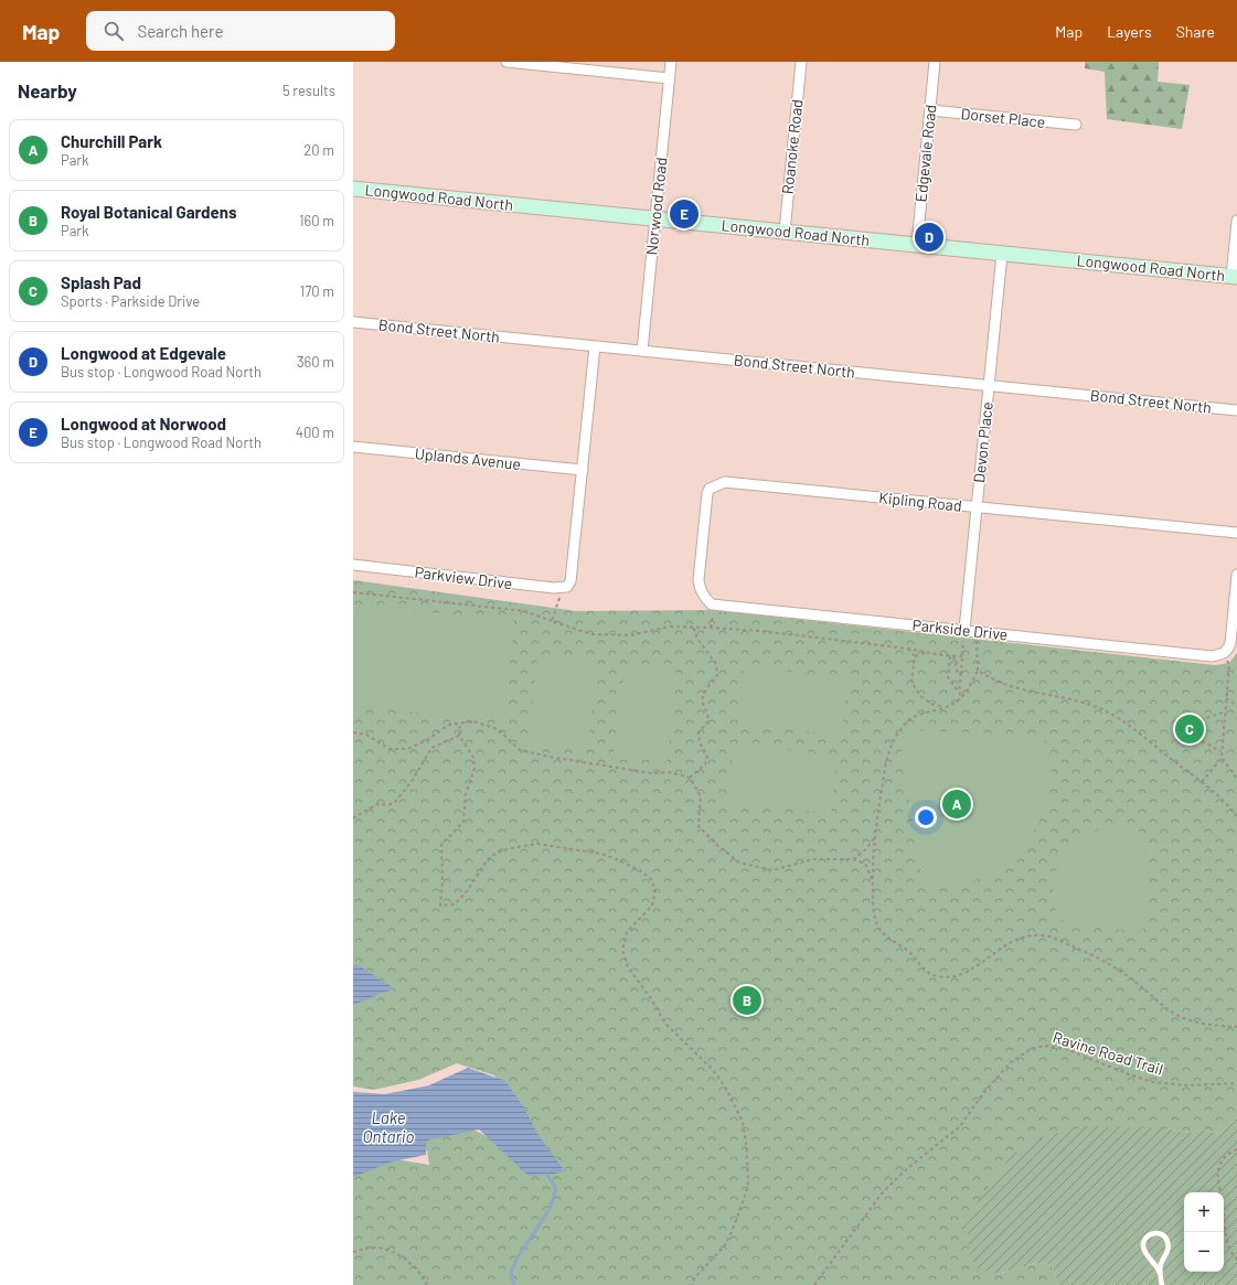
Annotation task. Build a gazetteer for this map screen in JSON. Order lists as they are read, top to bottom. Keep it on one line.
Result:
{"streets":{"street":["Dorset Place","Roanoke Road","Edgevale Road","Longwood Road North","Norwood Road","Bond Street North","Devon Place","Uplands Avenue","Kipling Road","Parkview Drive","Parkside Drive"],"path":["Ravine Road Trail"]},"crossings":[["Dorset Place","Edgevale Road"],["Roanoke Road","Longwood Road North"],["Edgevale Road","Longwood Road North"],["Longwood Road North","Norwood Road"],["Longwood Road North","Devon Place"],["Norwood Road","Bond Street North"],["Bond Street North","Devon Place"],["Devon Place","Kipling Road"],["Devon Place","Parkside Drive"],["Kipling Road","Parkside Drive"]],"water":["Lake Ontario"],"page":{"header":"Map","search":"Search here","nav":["Map","Layers","Share"],"heading":["Nearby","5 results"],"list":[{"mark":"A","name":"Churchill Park","note":"Park","value":"20 m"},{"mark":"B","name":"Royal Botanical Gardens","note":"Park","value":"160 m"},{"mark":"C","name":"Splash Pad","note":"Sports · Parkside Drive","value":"170 m"},{"mark":"D","name":"Longwood at Edgevale","note":"Bus stop · Longwood Road North","value":"360 m"},{"mark":"E","name":"Longwood at Norwood","note":"Bus stop · Longwood Road North","value":"400 m"}],"pins":["E","D","C","A","B"],"map_buttons":["+","−"]}}
